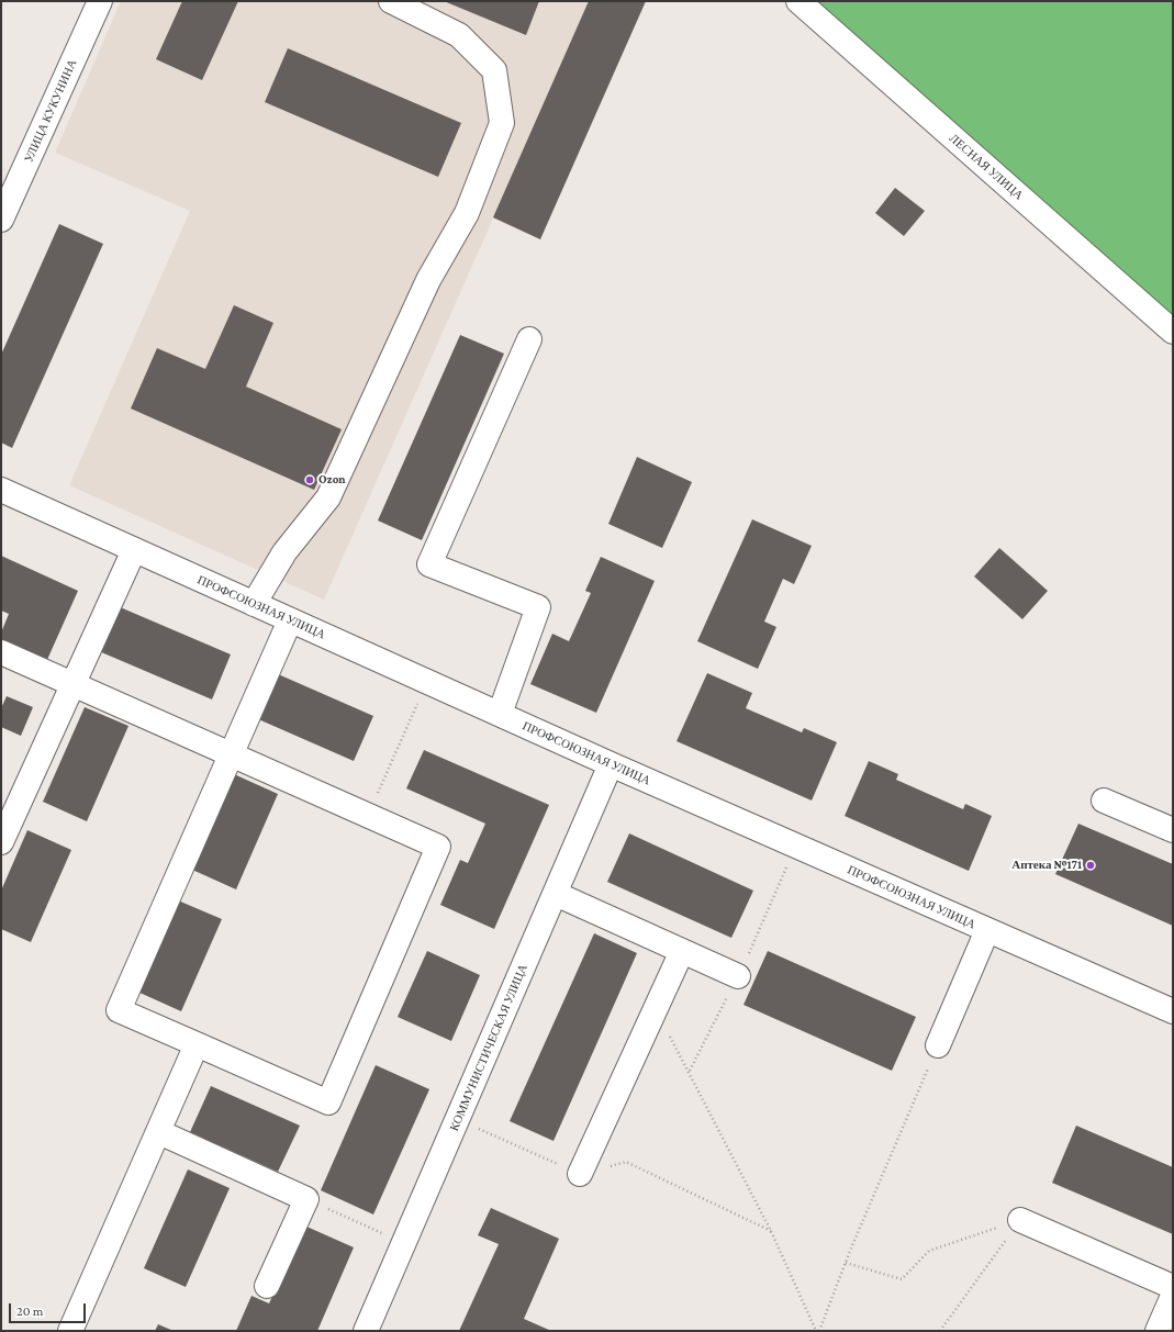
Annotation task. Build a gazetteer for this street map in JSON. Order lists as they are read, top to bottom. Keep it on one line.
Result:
{"streets":{"street":["УЛИЦА КУКУНИНА","ЛЕСНАЯ УЛИЦА","ПРОФСОЮЗНАЯ УЛИЦА","КОММУНИСТИЧЕСКАЯ УЛИЦА"]},"crossings":[["ПРОФСОЮЗНАЯ УЛИЦА","КОММУНИСТИЧЕСКАЯ УЛИЦА"]],"places":["Ozon","Аптека №171"],"scale_bar":"20 m"}
